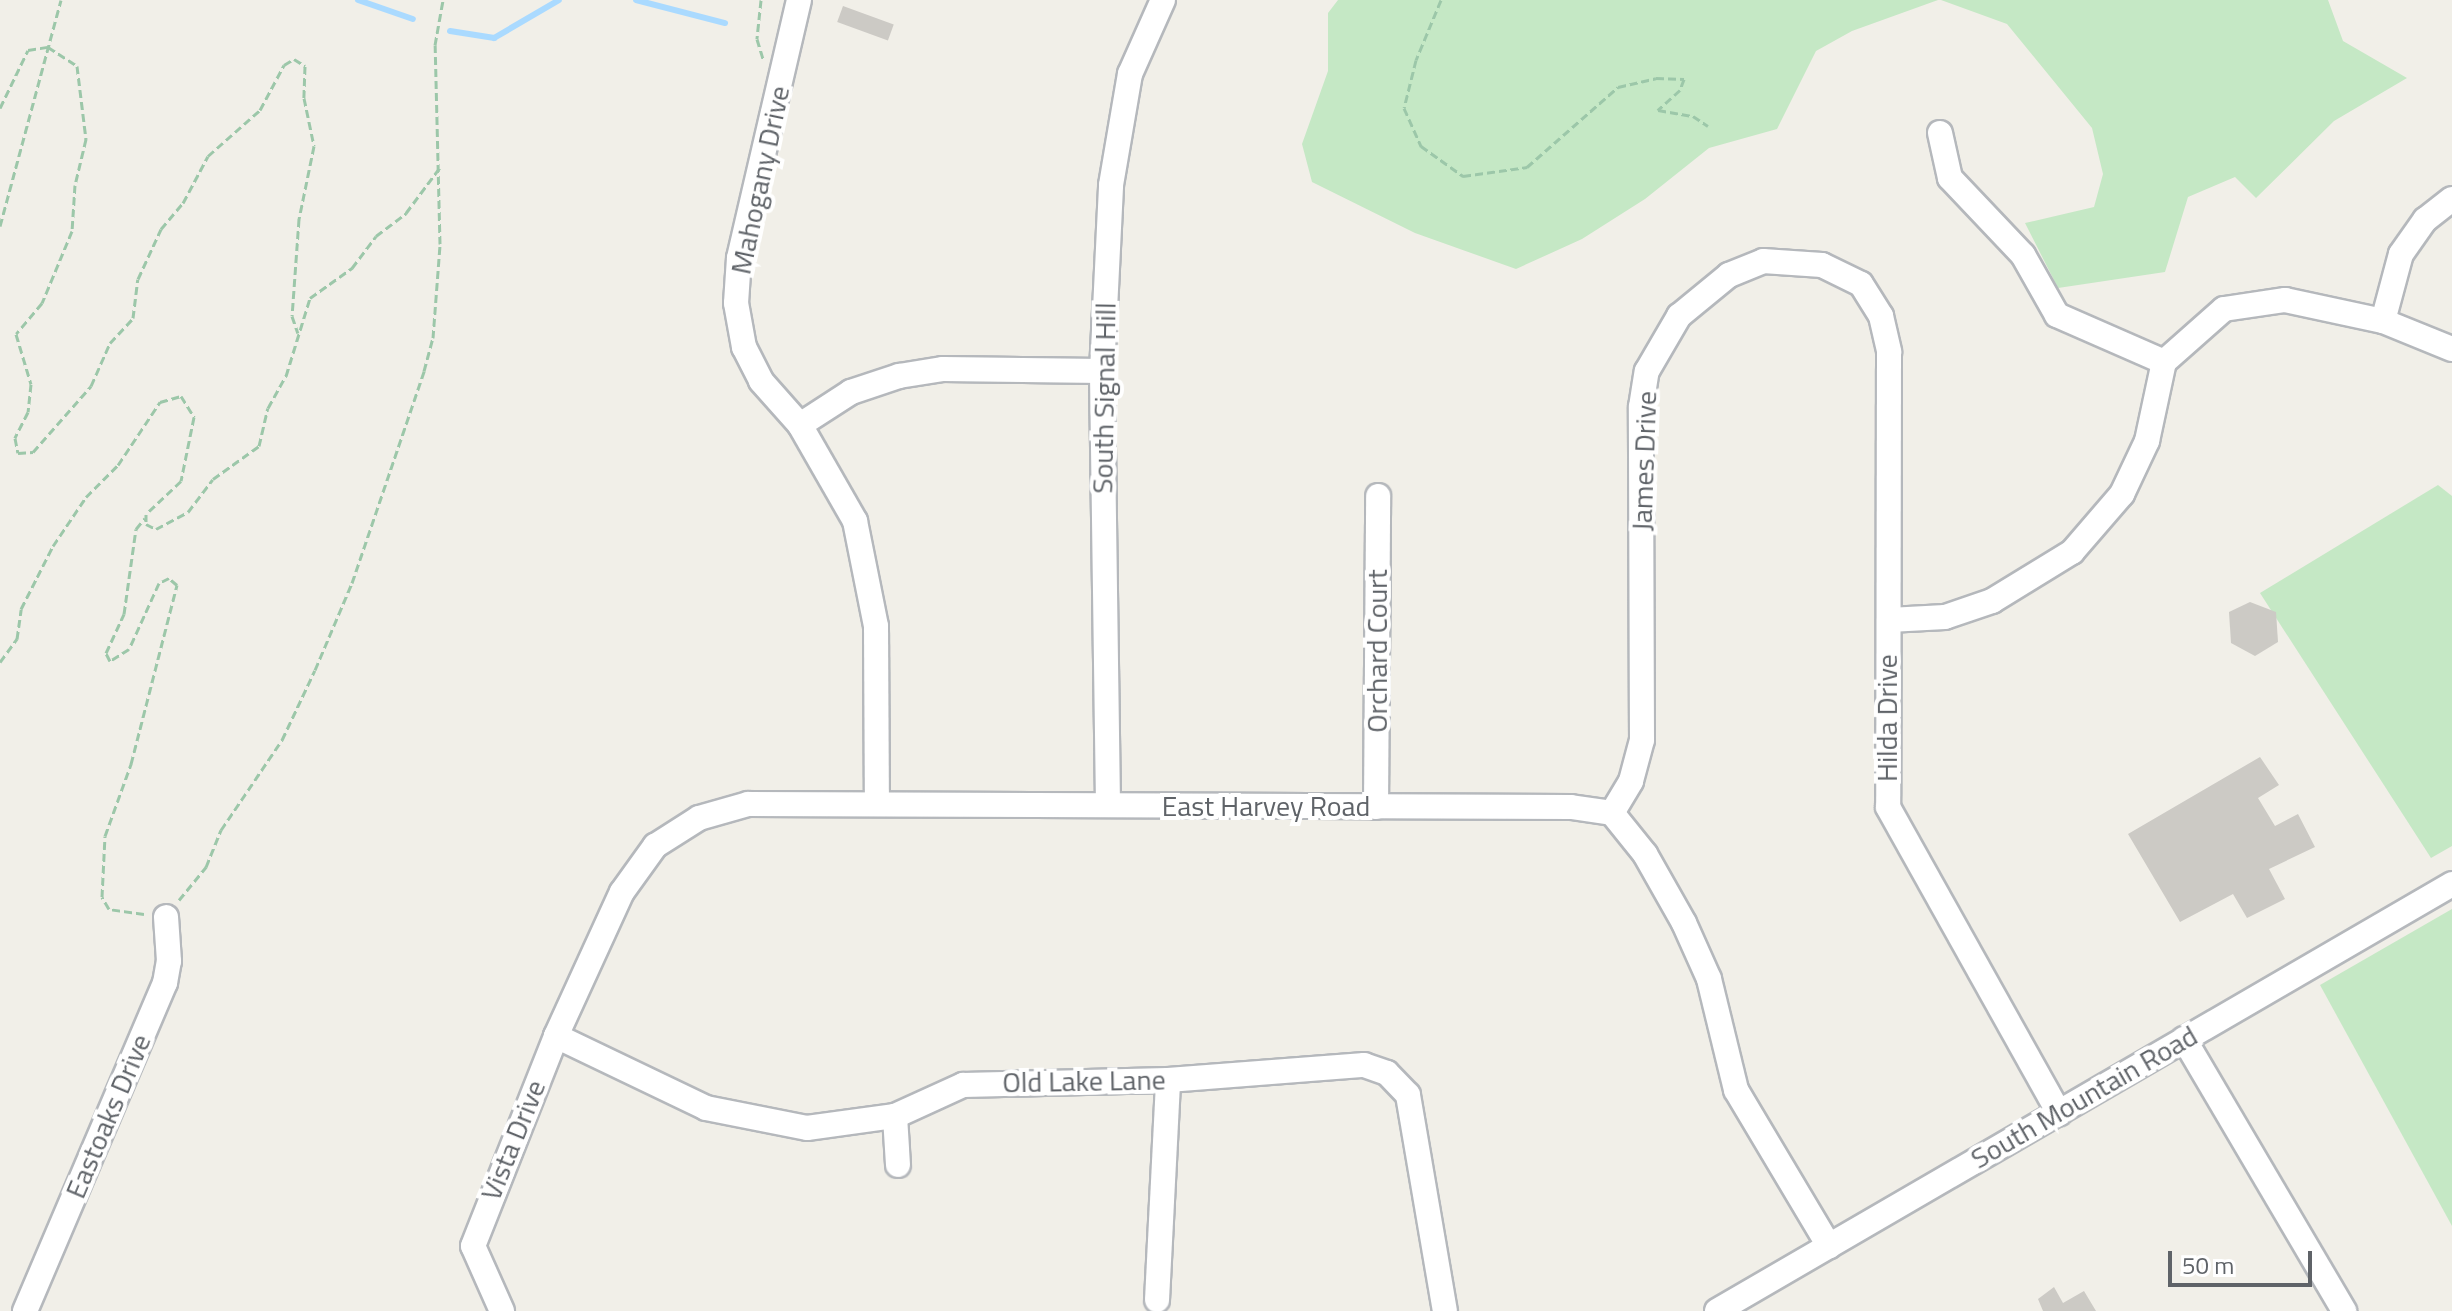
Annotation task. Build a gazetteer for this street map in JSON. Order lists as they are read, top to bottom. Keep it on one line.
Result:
{"streets":{"street":["Mahogany Drive","South Signal Hill","James Drive","Orchard Court","Hilda Drive","East Harvey Road","Old Lake Lane","South Mountain Road","Eastoaks Drive","Vista Drive"]},"crossings":[["Mahogany Drive","East Harvey Road"],["South Signal Hill","East Harvey Road"],["James Drive","Hilda Drive"],["James Drive","East Harvey Road"],["Orchard Court","East Harvey Road"],["Hilda Drive","South Mountain Road"],["East Harvey Road","Old Lake Lane"],["East Harvey Road","Vista Drive"],["Old Lake Lane","Vista Drive"]],"scale_bar":"50 m"}
